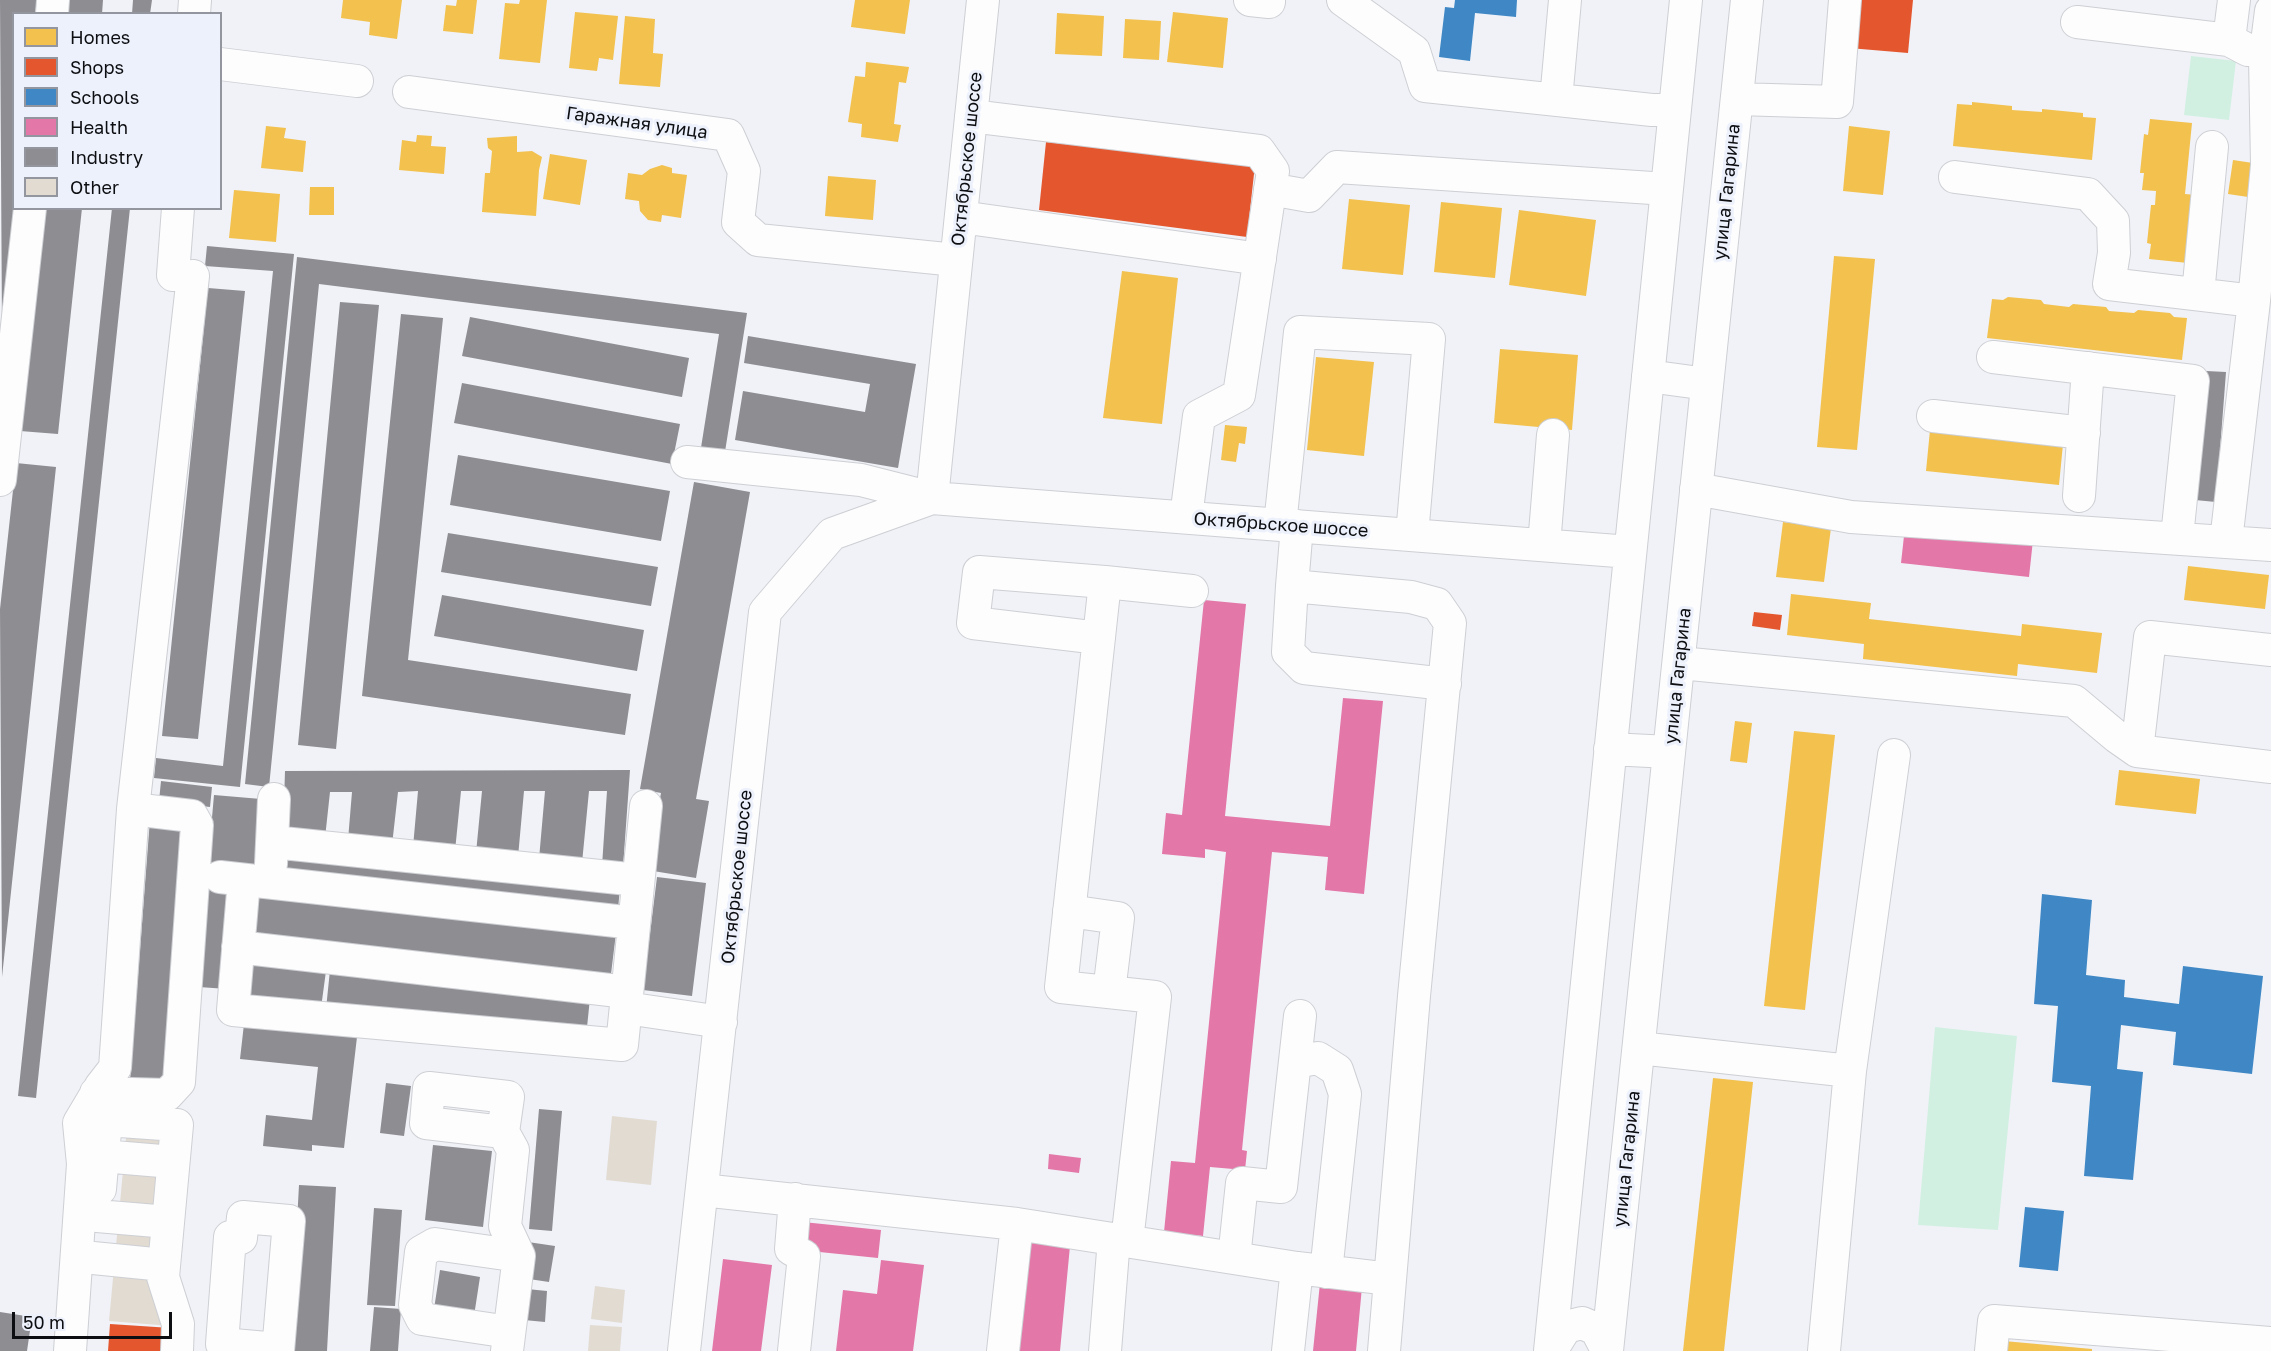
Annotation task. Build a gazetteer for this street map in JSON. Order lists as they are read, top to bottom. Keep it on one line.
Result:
{"streets":{"street":["Гаражная улица","Октябрьское шоссе","улица Гагарина"]},"crossings":[["Гаражная улица","Октябрьское шоссе"]],"legend":["Homes","Shops","Schools","Health","Industry","Other"],"scale_bar":"50 m"}
